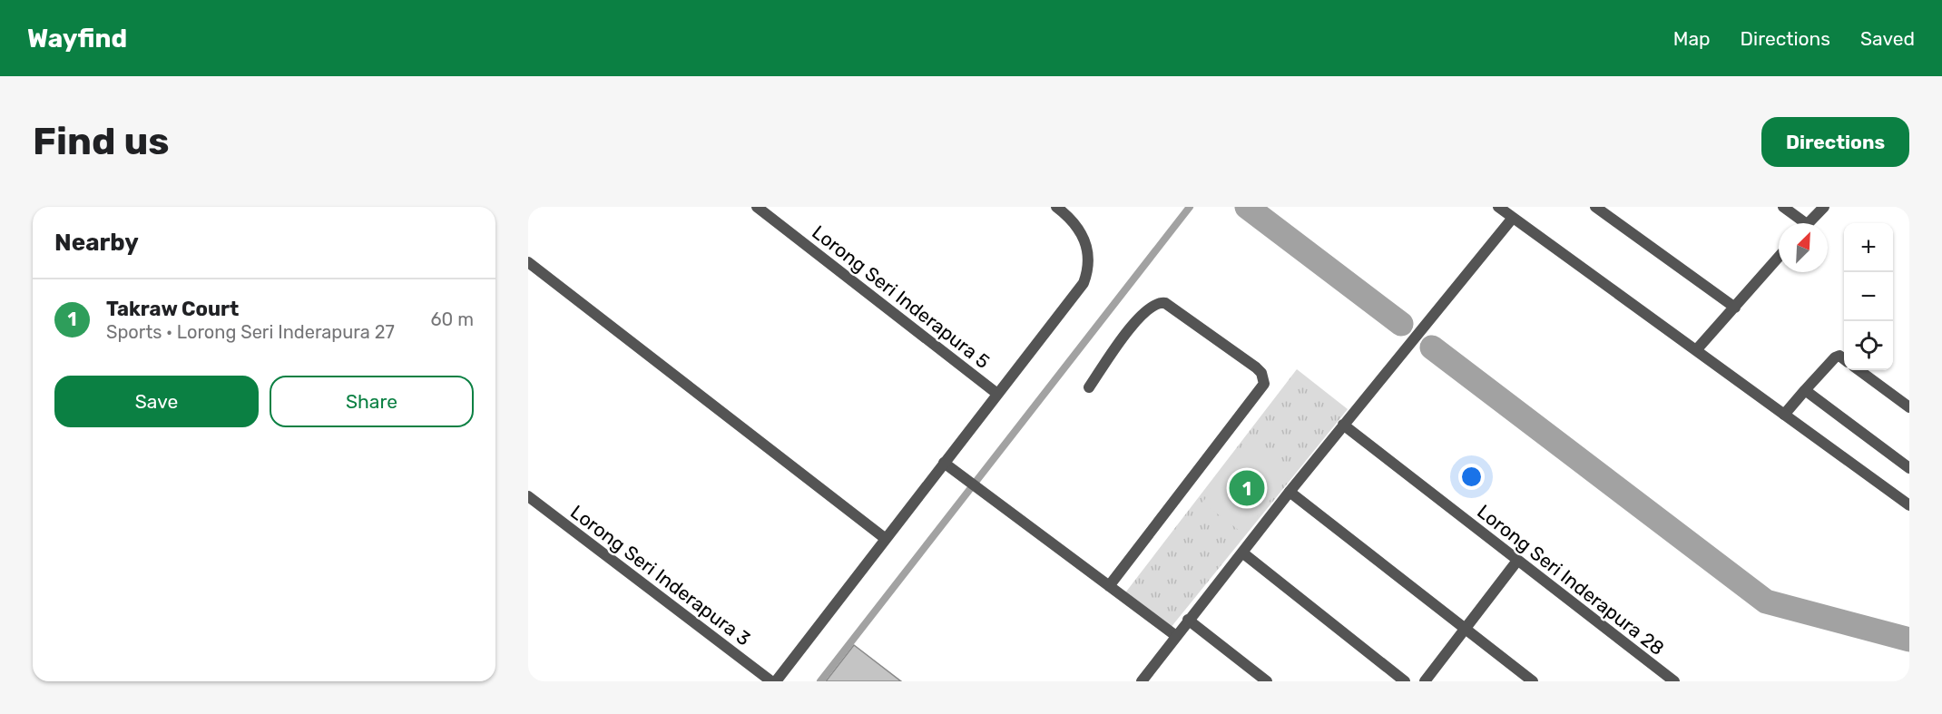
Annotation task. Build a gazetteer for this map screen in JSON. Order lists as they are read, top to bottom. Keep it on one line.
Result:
{"streets":{"street":["Lorong Seri Inderapura 5","Lorong Seri Inderapura 3","Lorong Seri Inderapura 28"]},"north":"top right","page":{"header":"Wayfind","nav":["Map","Directions","Saved"],"buttons":["Directions",["Save","Share"]],"title":"Find us","heading":"Nearby","map_buttons":["+","−"],"list":[{"mark":"1","name":"Takraw Court","note":"Sports · Lorong Seri Inderapura 27","value":"60 m"}],"pins":"1"}}
